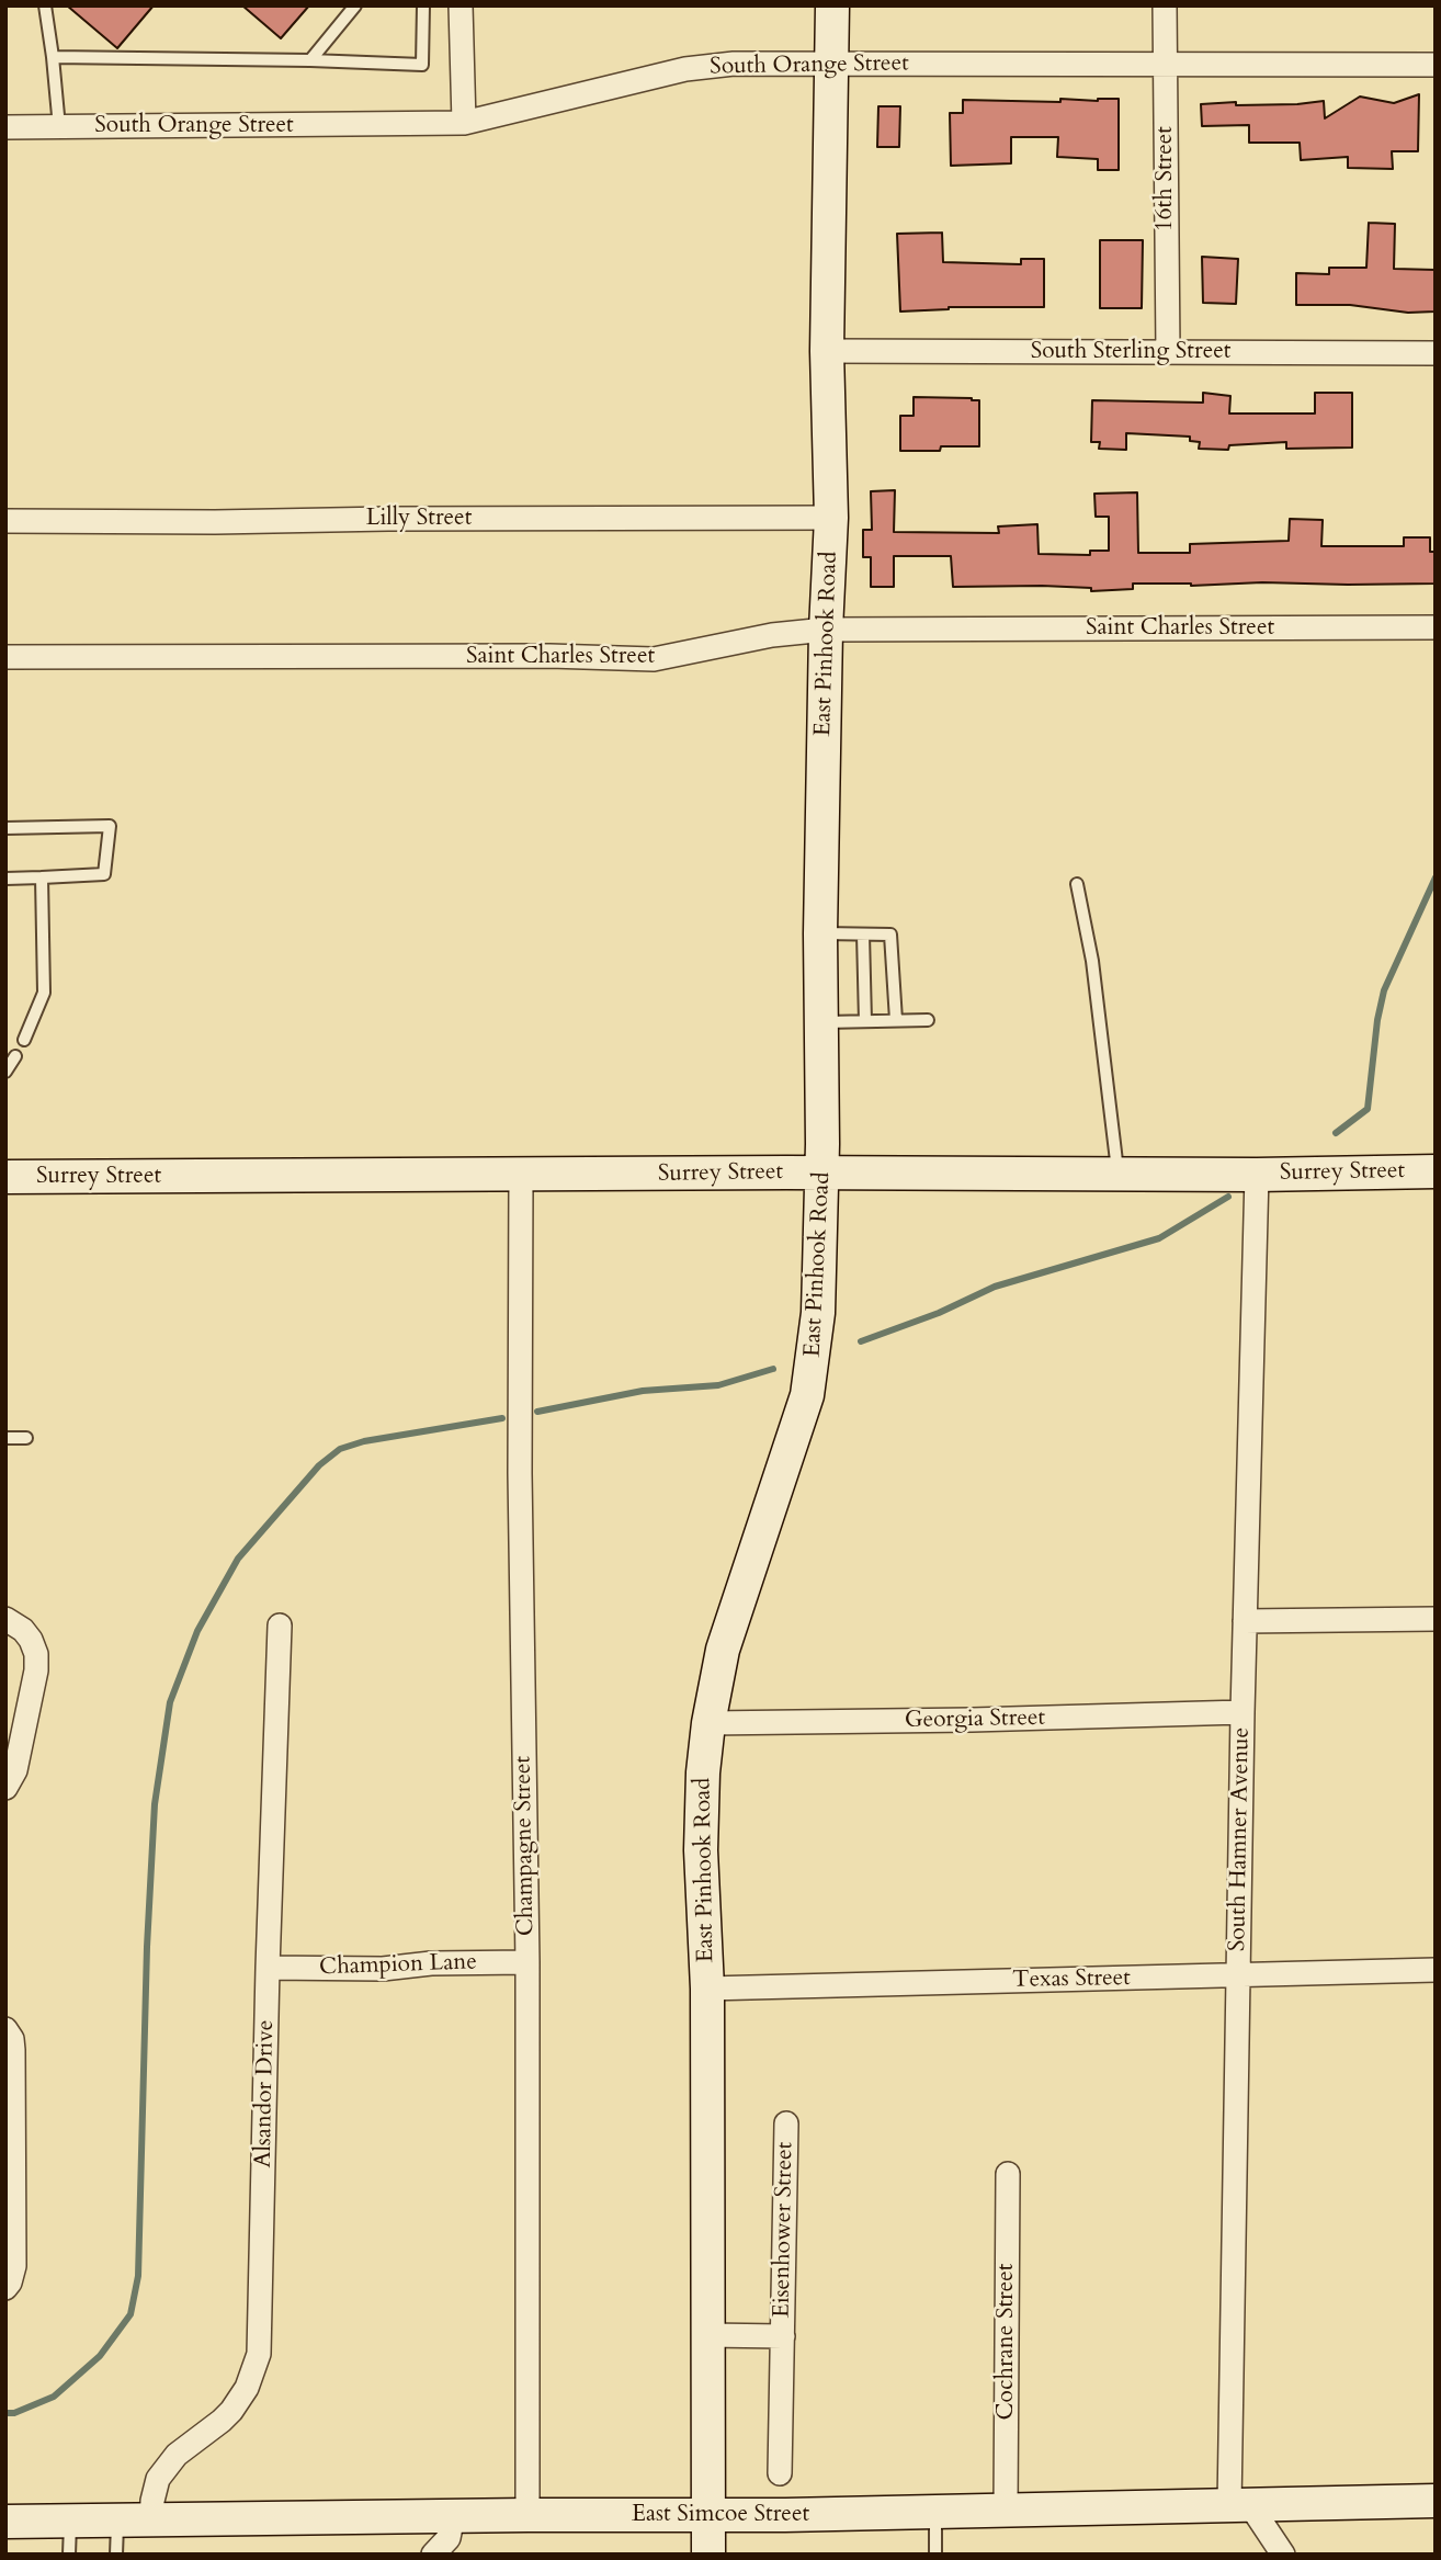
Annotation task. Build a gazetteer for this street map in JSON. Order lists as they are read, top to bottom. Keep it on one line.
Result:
{"streets":{"street":["South Orange Street","16th Street","South Sterling Street","Lilly Street","Saint Charles Street","East Pinhook Road","Surrey Street","Georgia Street","South Hamner Avenue","Champagne Street","Champion Lane","Texas Street","Alsandor Drive","Eisenhower Street","Cochrane Street","East Simcoe Street"]},"crossings":[["South Orange Street","16th Street"],["South Orange Street","East Pinhook Road"],["16th Street","South Sterling Street"],["South Sterling Street","East Pinhook Road"],["Lilly Street","East Pinhook Road"],["Saint Charles Street","East Pinhook Road"],["East Pinhook Road","Surrey Street"],["East Pinhook Road","Georgia Street"],["East Pinhook Road","Texas Street"],["East Pinhook Road","Eisenhower Street"],["East Pinhook Road","East Simcoe Street"],["Surrey Street","South Hamner Avenue"],["Surrey Street","Champagne Street"],["Georgia Street","South Hamner Avenue"],["South Hamner Avenue","Texas Street"],["South Hamner Avenue","East Simcoe Street"],["Champagne Street","Champion Lane"],["Champagne Street","East Simcoe Street"],["Champion Lane","Alsandor Drive"],["Alsandor Drive","East Simcoe Street"],["Cochrane Street","East Simcoe Street"]]}
